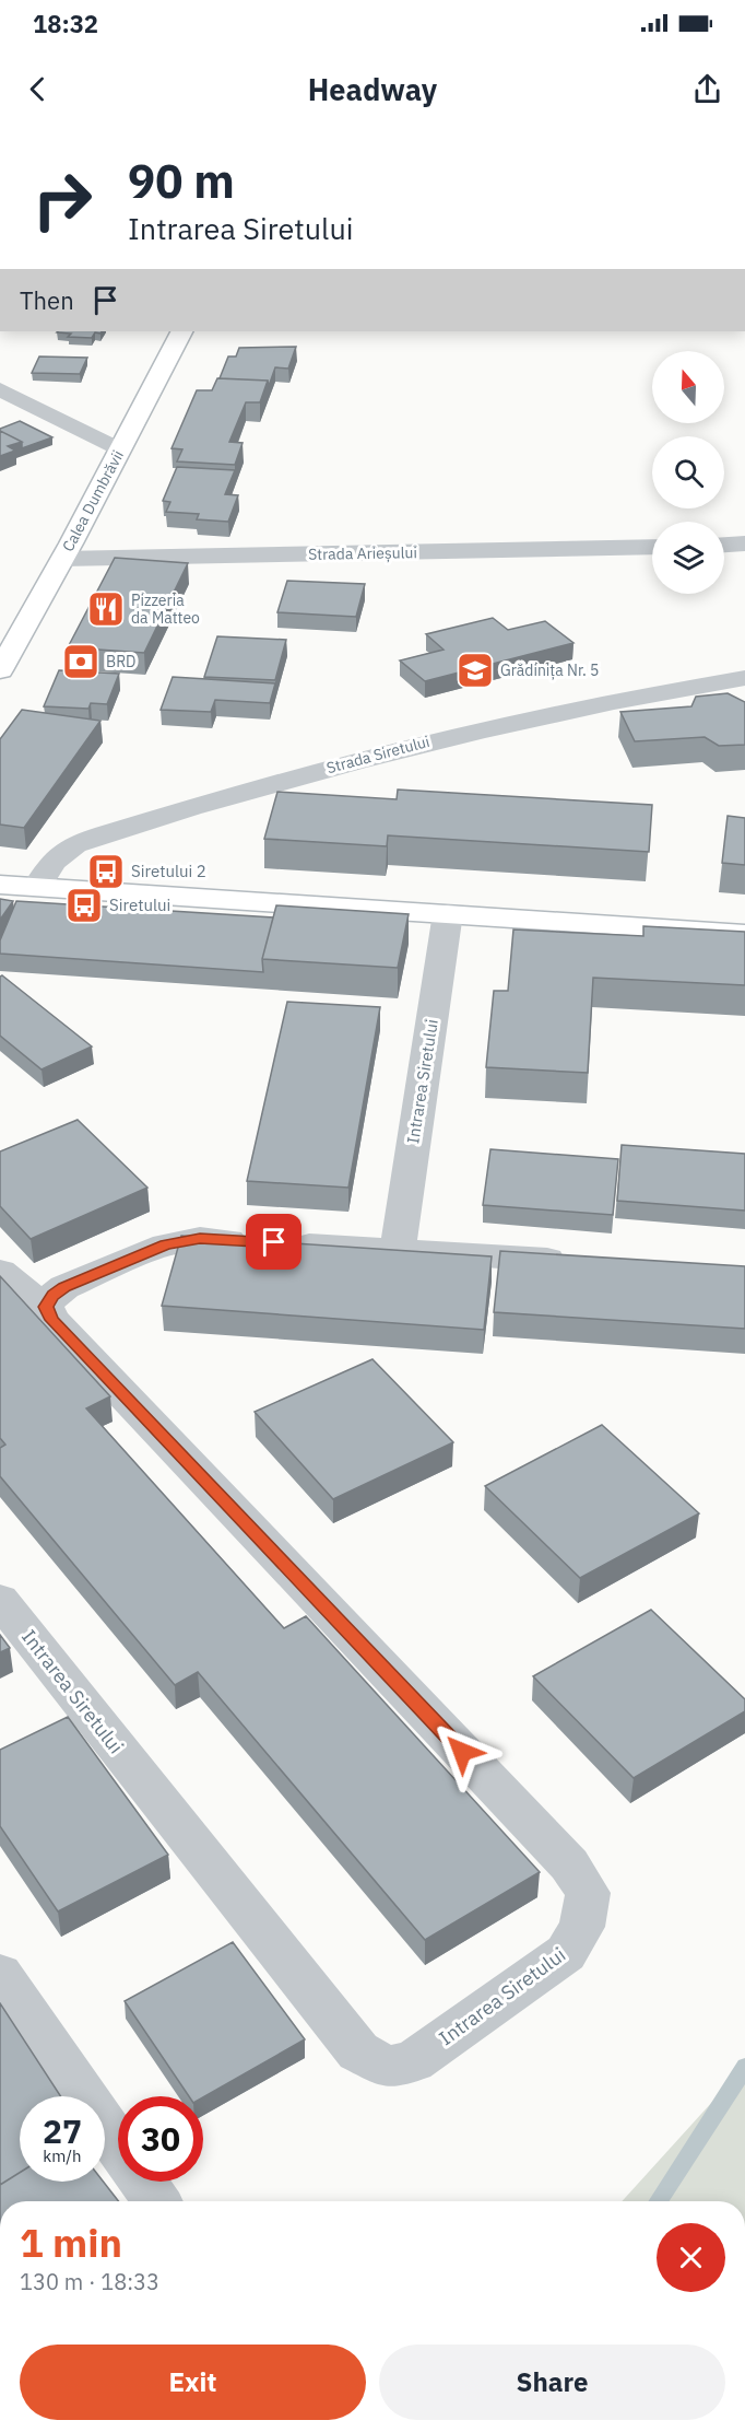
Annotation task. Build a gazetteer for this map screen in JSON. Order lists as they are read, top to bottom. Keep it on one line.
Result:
{"streets":{"main road":["Calea Dumbrăvii"],"street":["Strada Arieșului","Strada Siretului","Intrarea Siretului"]},"crossings":[["Calea Dumbrăvii","Strada Arieșului"]],"places":{"restaurant":["Pizzeria da Matteo"],"bank":["BRD"],"school or university":["Grădinița Nr. 5"],"bus stop":["Siretului 2","Siretului"]},"north":"top","page":{"status":"18:32","header":"Headway","turn":["90 m","Intrarea Siretului"],"then":"Then","speed":"27 km/h","limit":"30","heading":["1 min","130 m · 18:33"],"buttons":["Exit","Share"]}}
